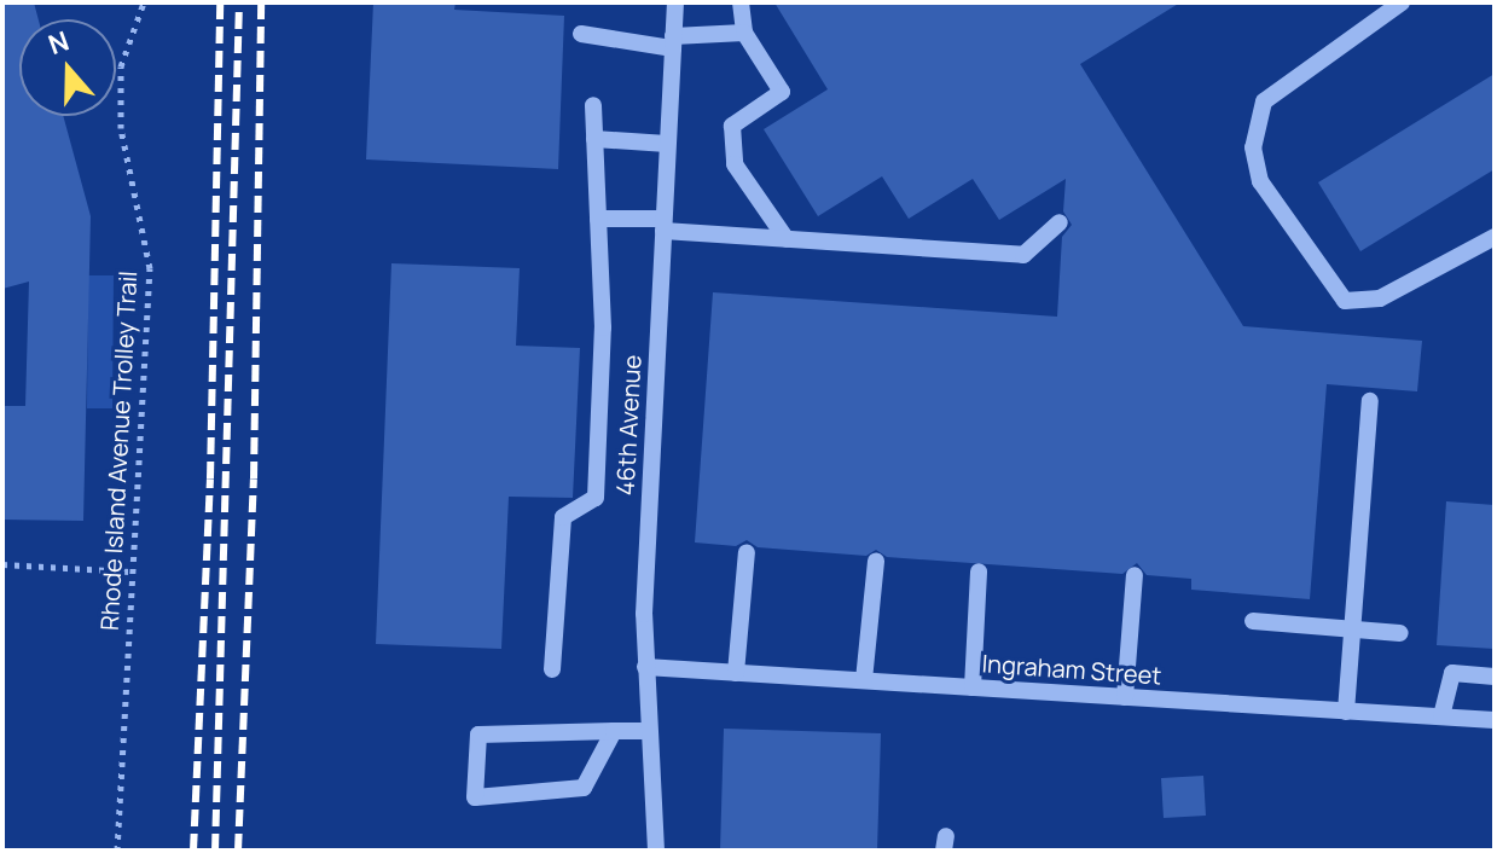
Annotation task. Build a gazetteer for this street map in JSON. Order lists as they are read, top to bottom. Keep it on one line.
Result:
{"streets":{"street":["46th Avenue","Ingraham Street"],"path":["Rhode Island Avenue Trolley Trail"]},"crossings":[["46th Avenue","Ingraham Street"]],"north":"top"}
